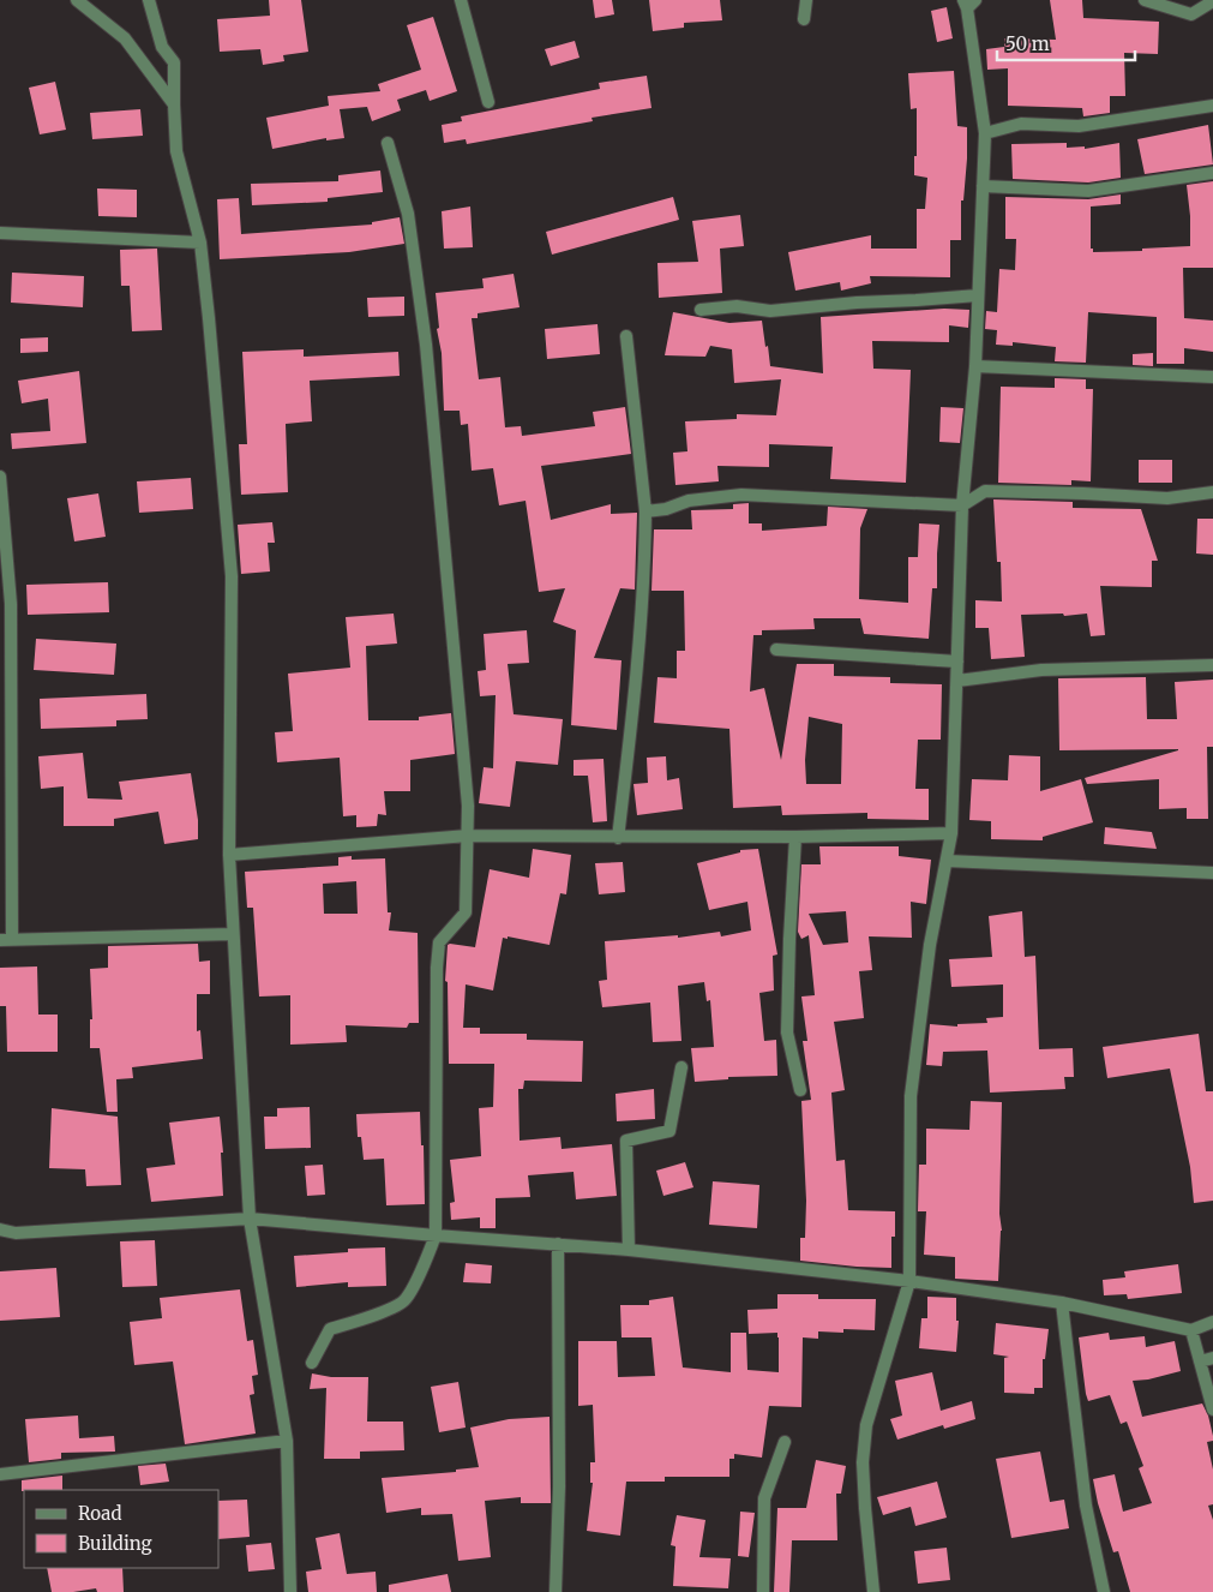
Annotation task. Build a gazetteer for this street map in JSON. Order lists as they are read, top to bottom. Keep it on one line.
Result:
{"legend":["Road","Building"],"scale_bar":"50 m"}
